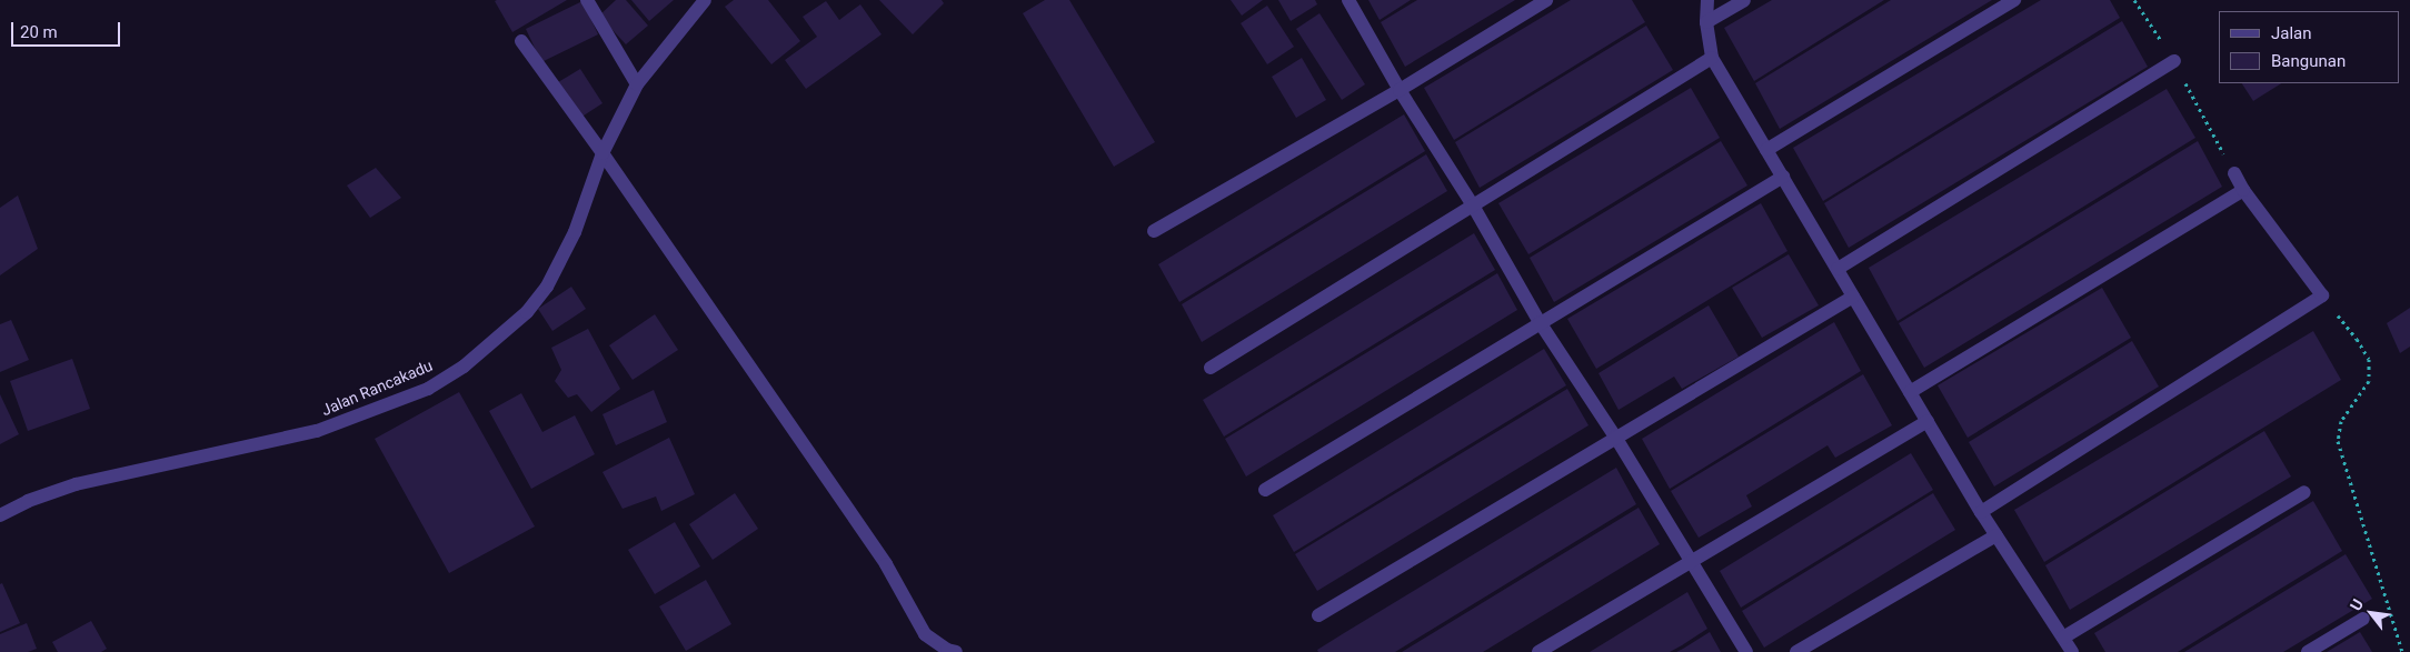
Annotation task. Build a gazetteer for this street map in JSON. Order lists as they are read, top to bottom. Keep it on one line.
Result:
{"streets":{"street":["Jalan Rancakadu"]},"legend":["Jalan","Bangunan"],"scale_bar":"20 m","north":"top left"}
